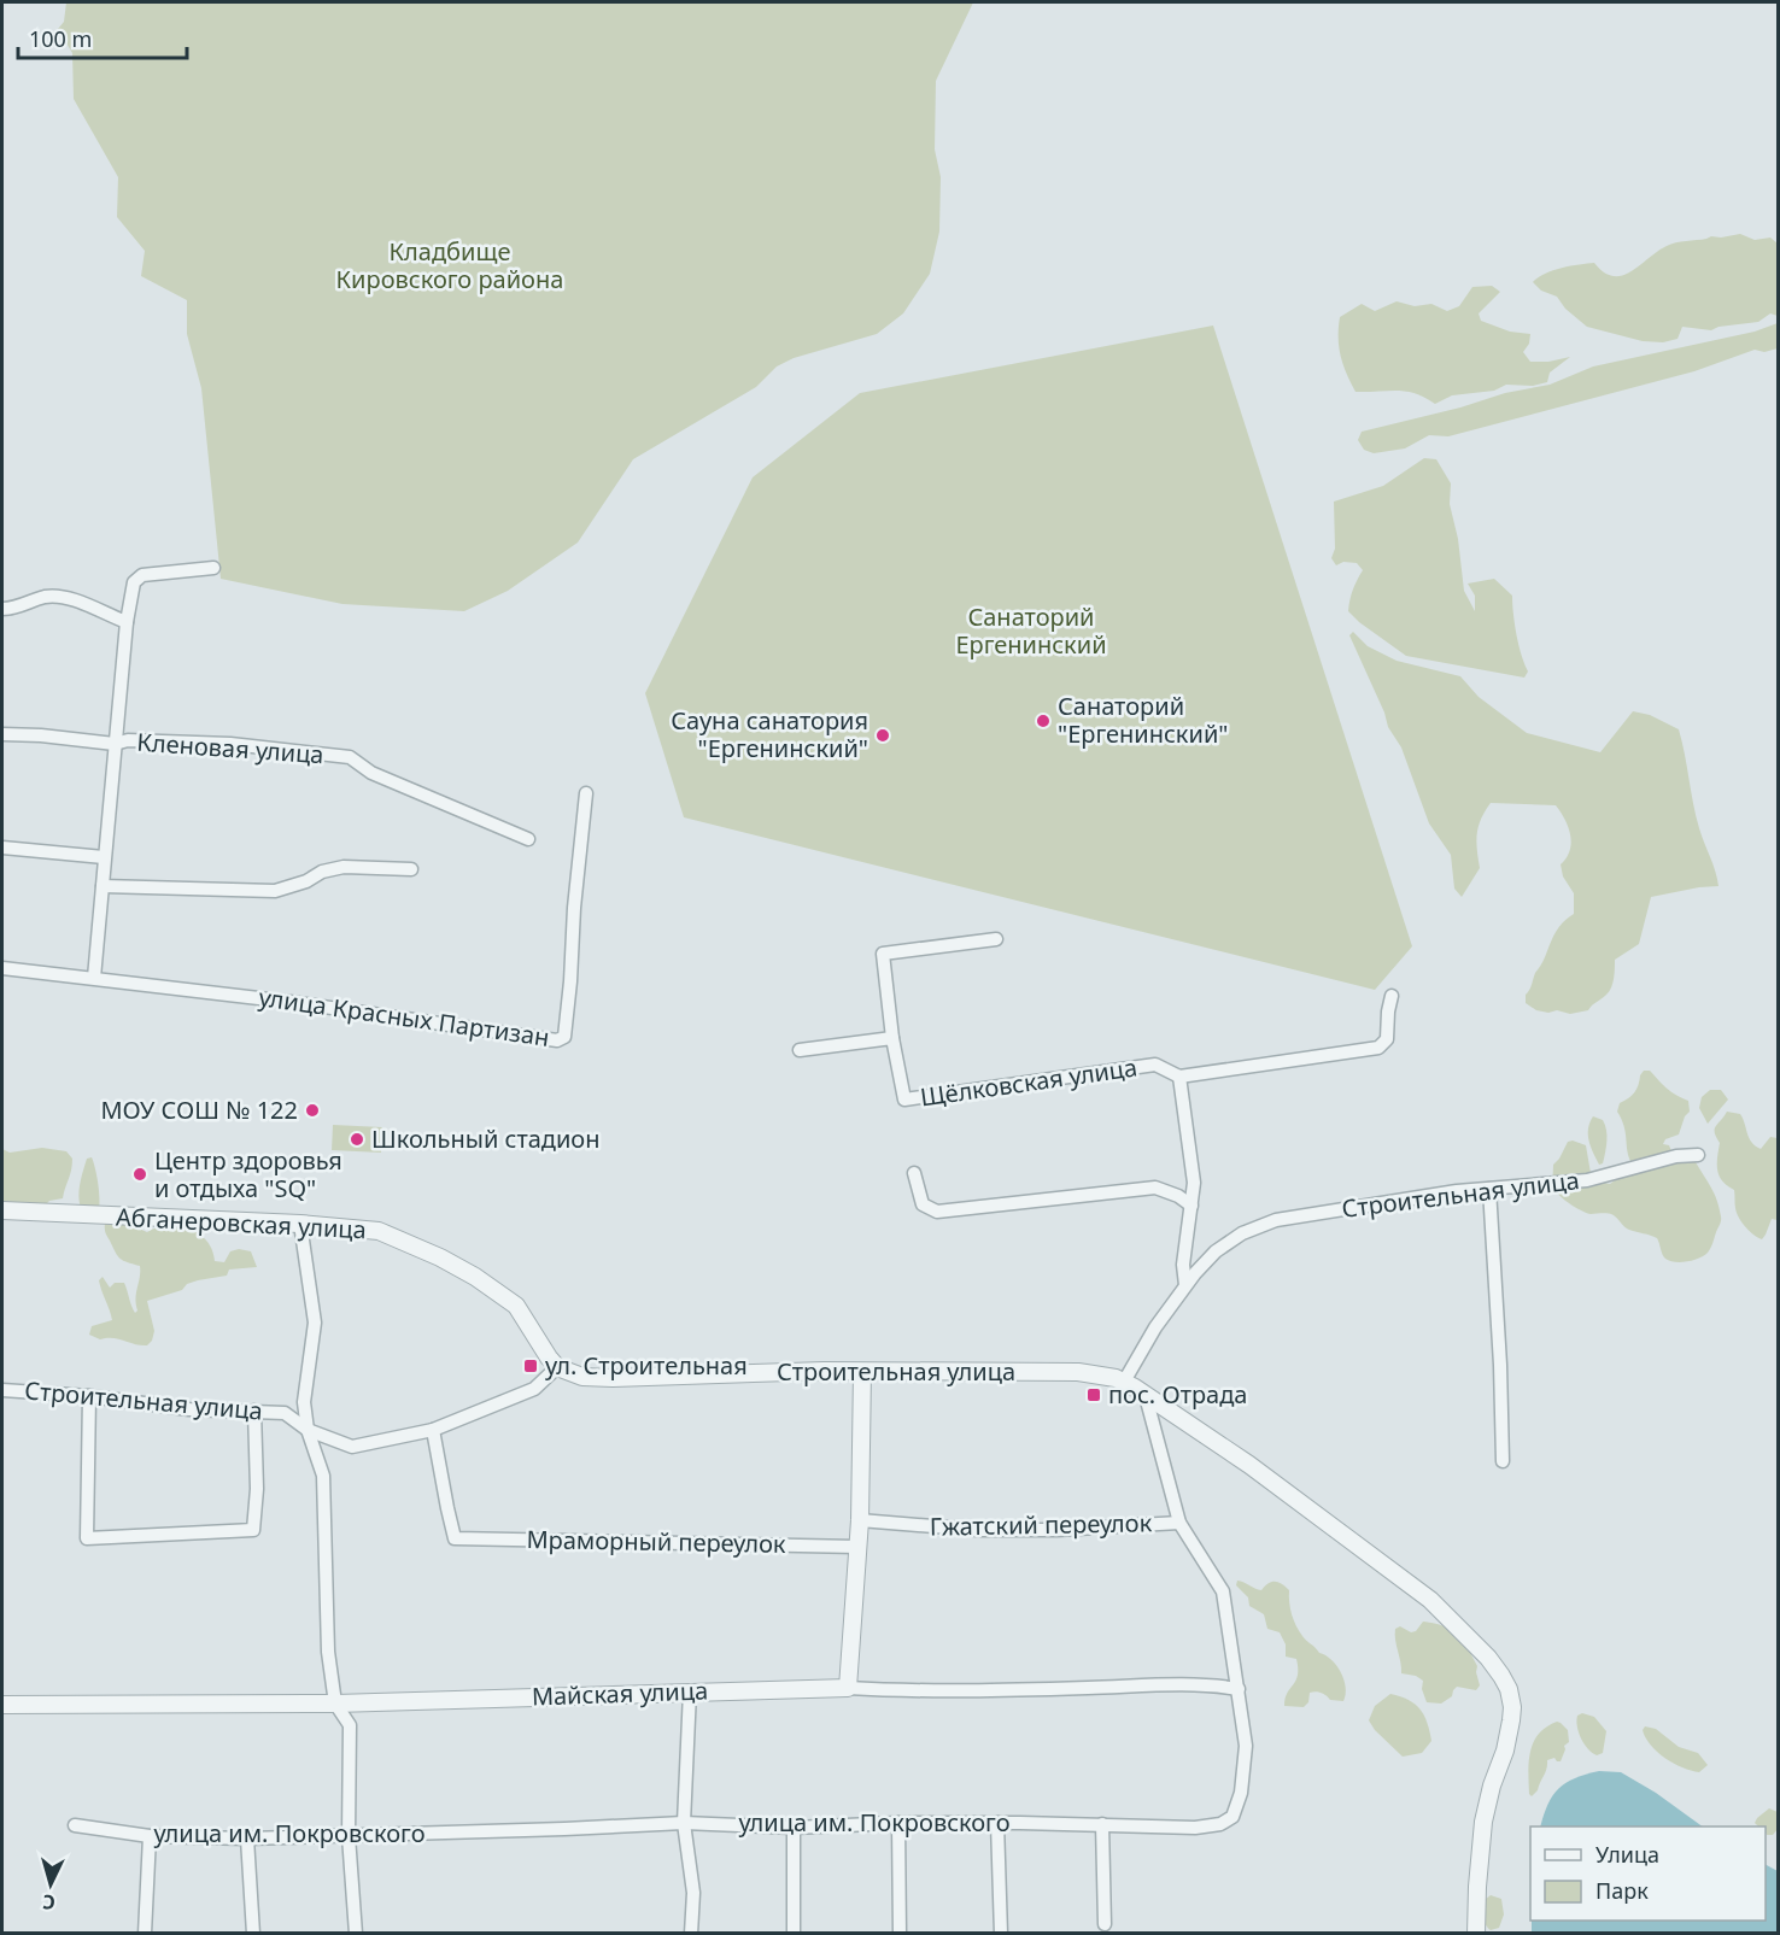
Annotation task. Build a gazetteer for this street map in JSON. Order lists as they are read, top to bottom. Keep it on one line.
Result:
{"streets":{"street":["Кленовая улица","улица Красных Партизан","Щёлковская улица","Строительная улица","Абганеровская улица","Гжатский переулок","Мраморный переулок","Майская улица","улица им. Покровского"]},"crossings":[["Строительная улица","Абганеровская улица"],["Строительная улица","Мраморный переулок"],["Строительная улица","улица им. Покровского"],["Гжатский переулок","улица им. Покровского"],["Майская улица","улица им. Покровского"]],"parks":["Кладбище Кировского района","Санаторий Ергенинский"],"places":{"other":["Санаторий \"Ергенинский\"","Сауна санатория \"Ергенинский\"","МОУ СОШ № 122","Школьный стадион","Центр здоровья и отдыха \"SQ\""],"transit":["ул. Строительная","пос. Отрада"]},"legend":["Улица","Парк"],"scale_bar":"100 m","north":"bottom"}
